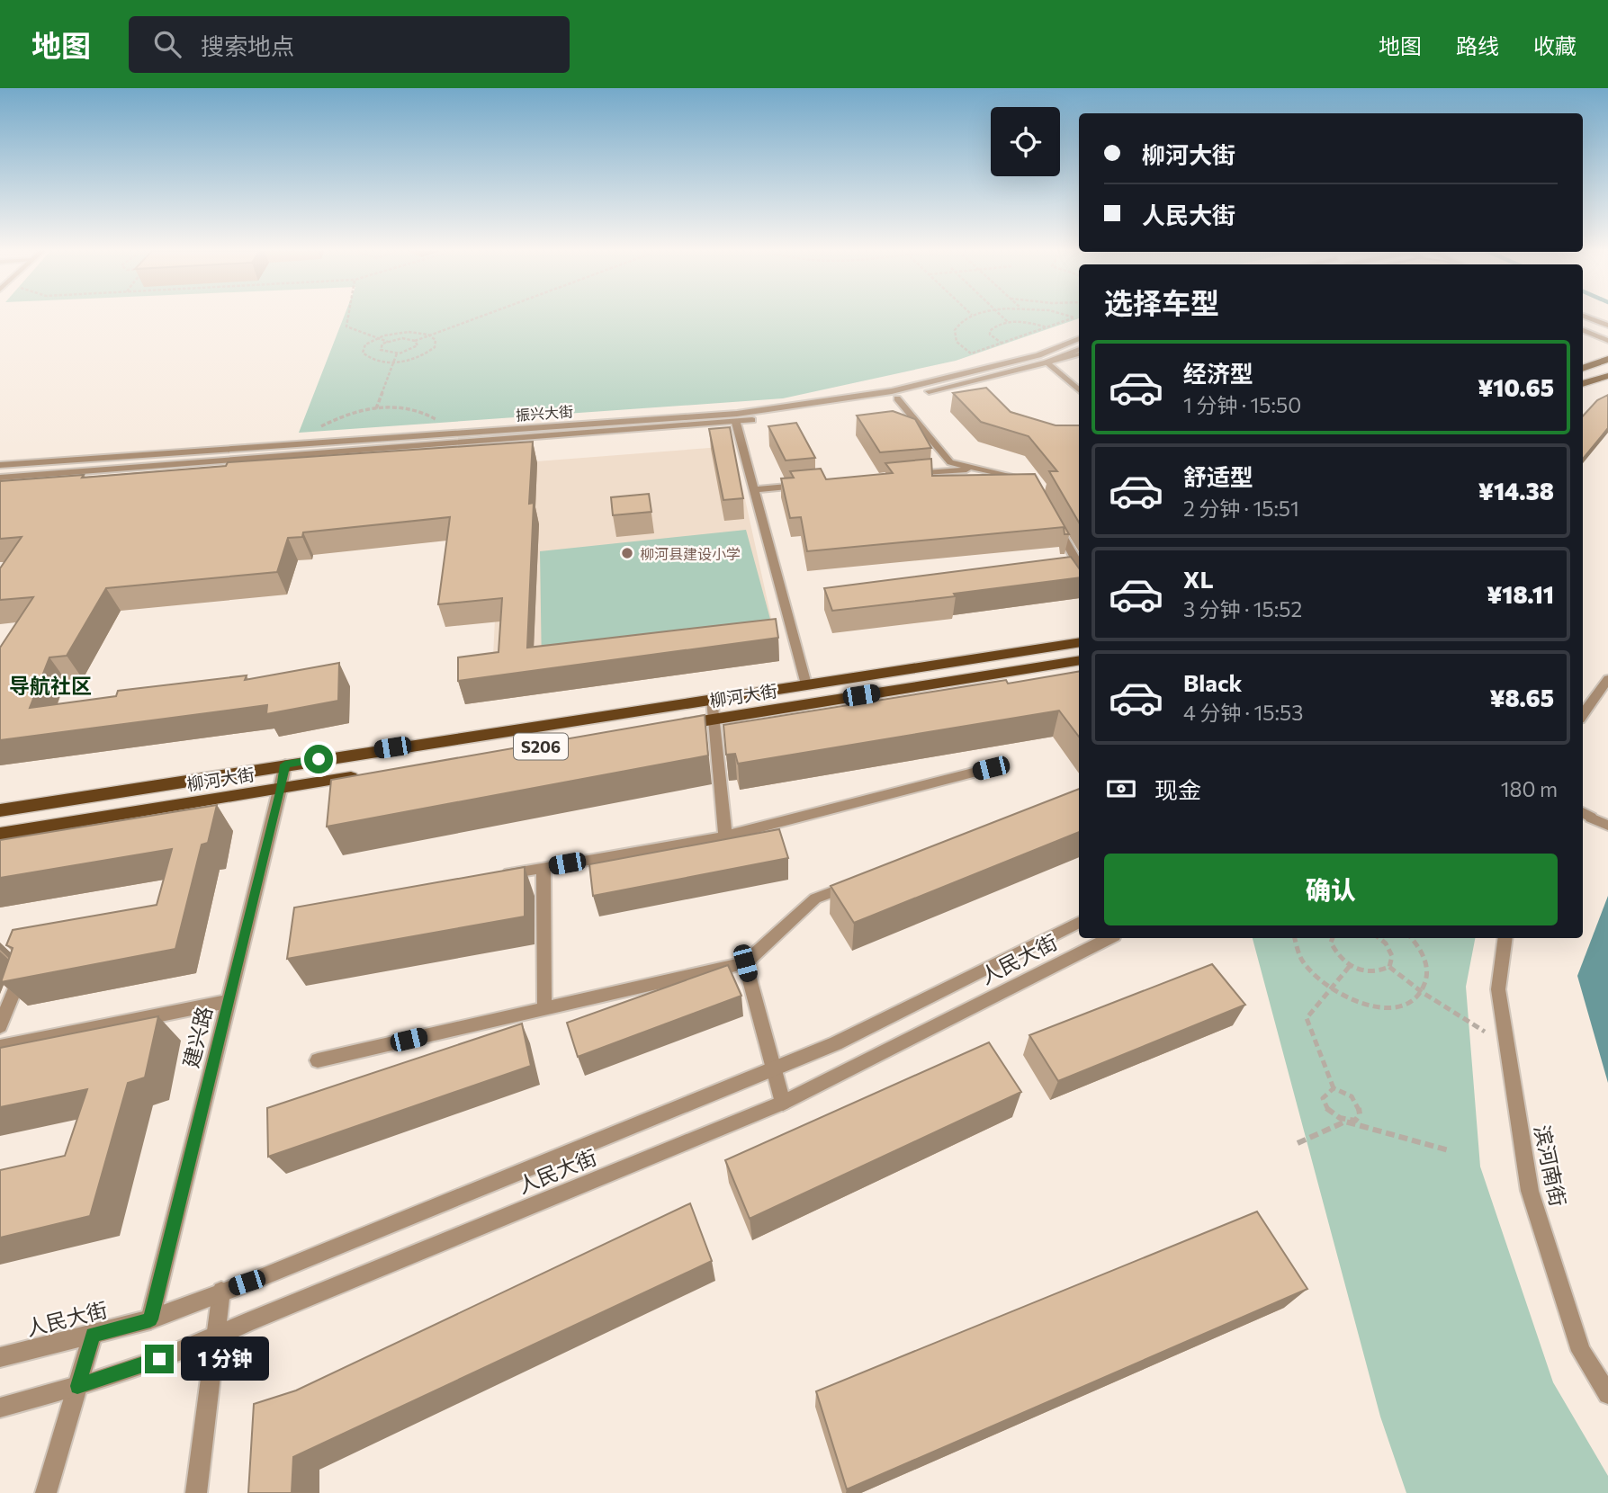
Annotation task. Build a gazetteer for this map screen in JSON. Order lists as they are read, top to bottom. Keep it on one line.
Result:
{"streets":{"main road":["柳河大街","S206"],"street":["振兴大街","人民大街","建兴路","滨河南街"]},"crossings":[["柳河大街","建兴路"],["人民大街","建兴路"]],"districts":["导航社区"],"places":["柳河县建设小学"],"page":{"header":"地图","search":"搜索地点","nav":["地图","路线","收藏"],"banner":["柳河大街","人民大街"],"heading":"选择车型","list":[{"name":"经济型","note":"1 分钟 · 15:50","value":"¥10.65"},{"name":"舒适型","note":"2 分钟 · 15:51","value":"¥14.38"},{"name":"XL","note":"3 分钟 · 15:52","value":"¥18.11"},{"name":"Black","note":"4 分钟 · 15:53","value":"¥8.65"}],"pay":["现金","180 m"],"buttons":"确认","bubble":"1 分钟"}}
